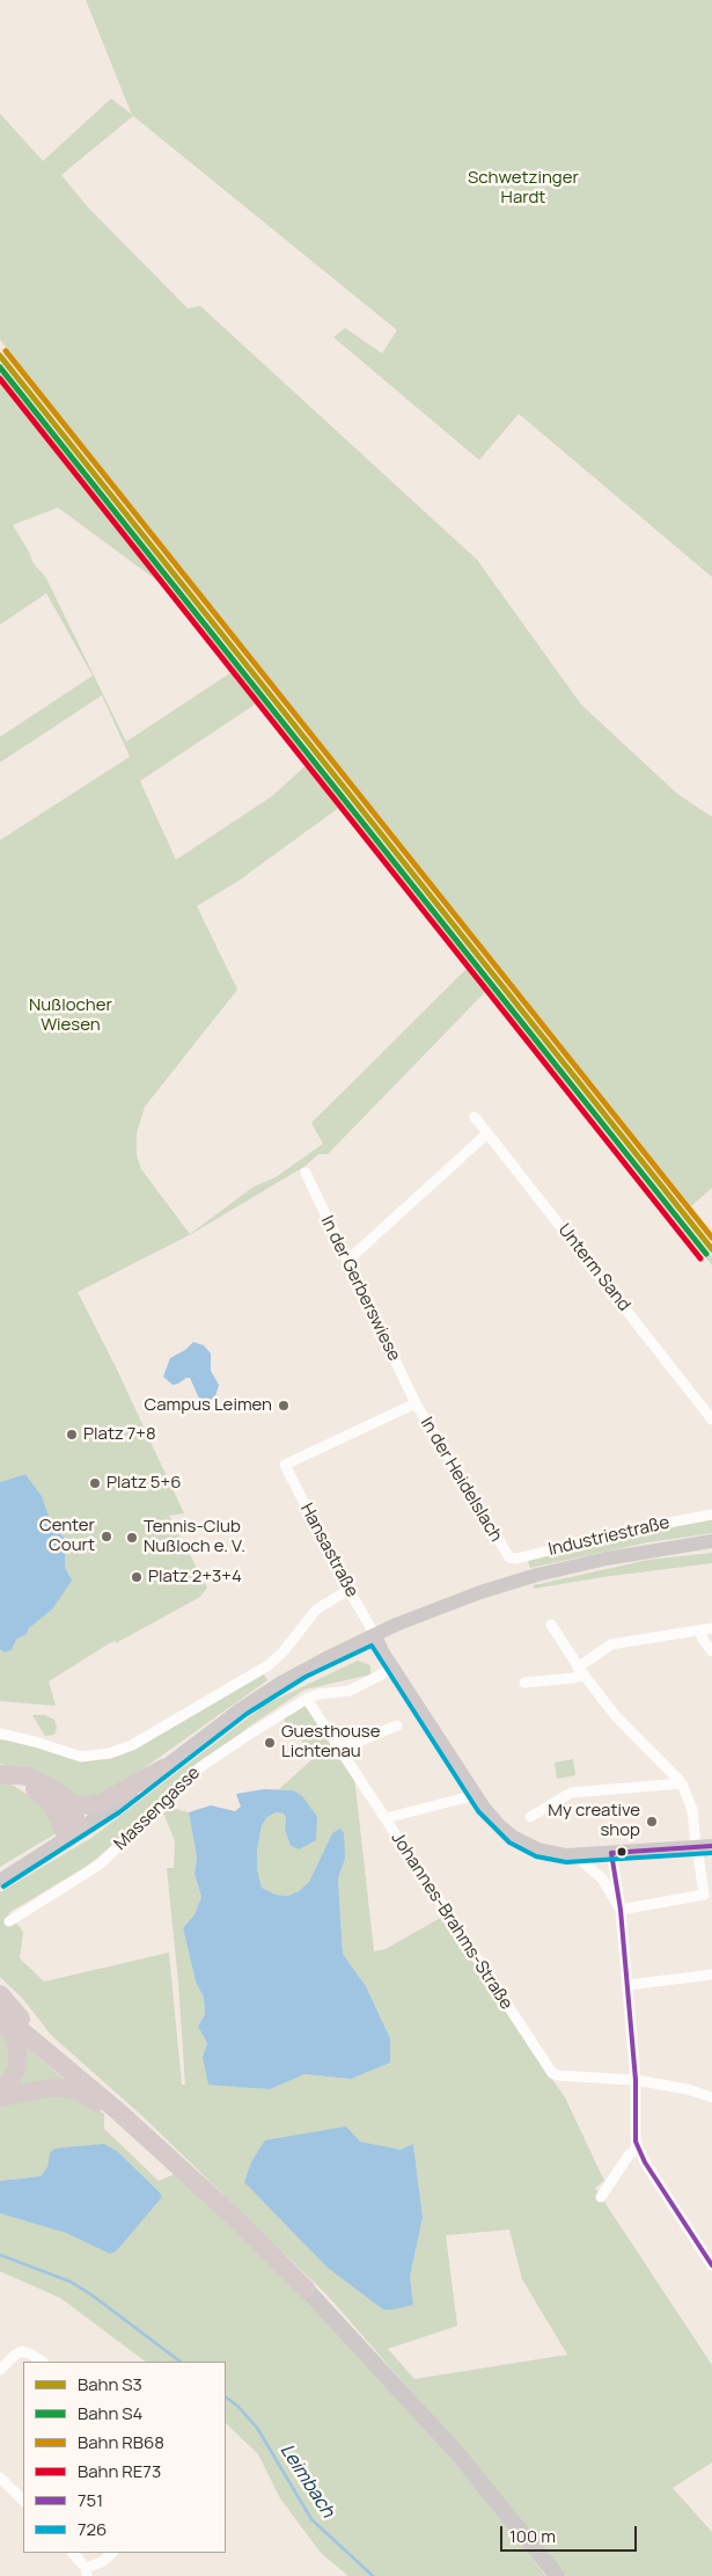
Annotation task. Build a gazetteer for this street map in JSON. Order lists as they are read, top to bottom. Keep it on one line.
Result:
{"streets":{"street":["Unterm Sand","In der Gerberswiese","In der Heidelslach","Industriestraße","Hansastraße","Massengasse","Johannes-Brahms-Straße"]},"crossings":[["In der Gerberswiese","In der Heidelslach"],["In der Gerberswiese","Hansastraße"],["In der Heidelslach","Industriestraße"],["In der Heidelslach","Hansastraße"],["Massengasse","Johannes-Brahms-Straße"]],"water":["Leimbach"],"parks":["Schwetzinger Hardt","Nußlocher Wiesen"],"places":["Campus Leimen","Platz 7+8","Platz 5+6","Center Court","Tennis-Club Nußloch e. V.","Platz 2+3+4","Guesthouse Lichtenau","My creative shop"],"lines":["rail line RB68","rail line S3","rail line S4","rail line RE73","transit line 726","transit line 751"],"legend":["Bahn S3","Bahn S4","Bahn RB68","Bahn RE73","751","726"],"scale_bar":"100 m"}
